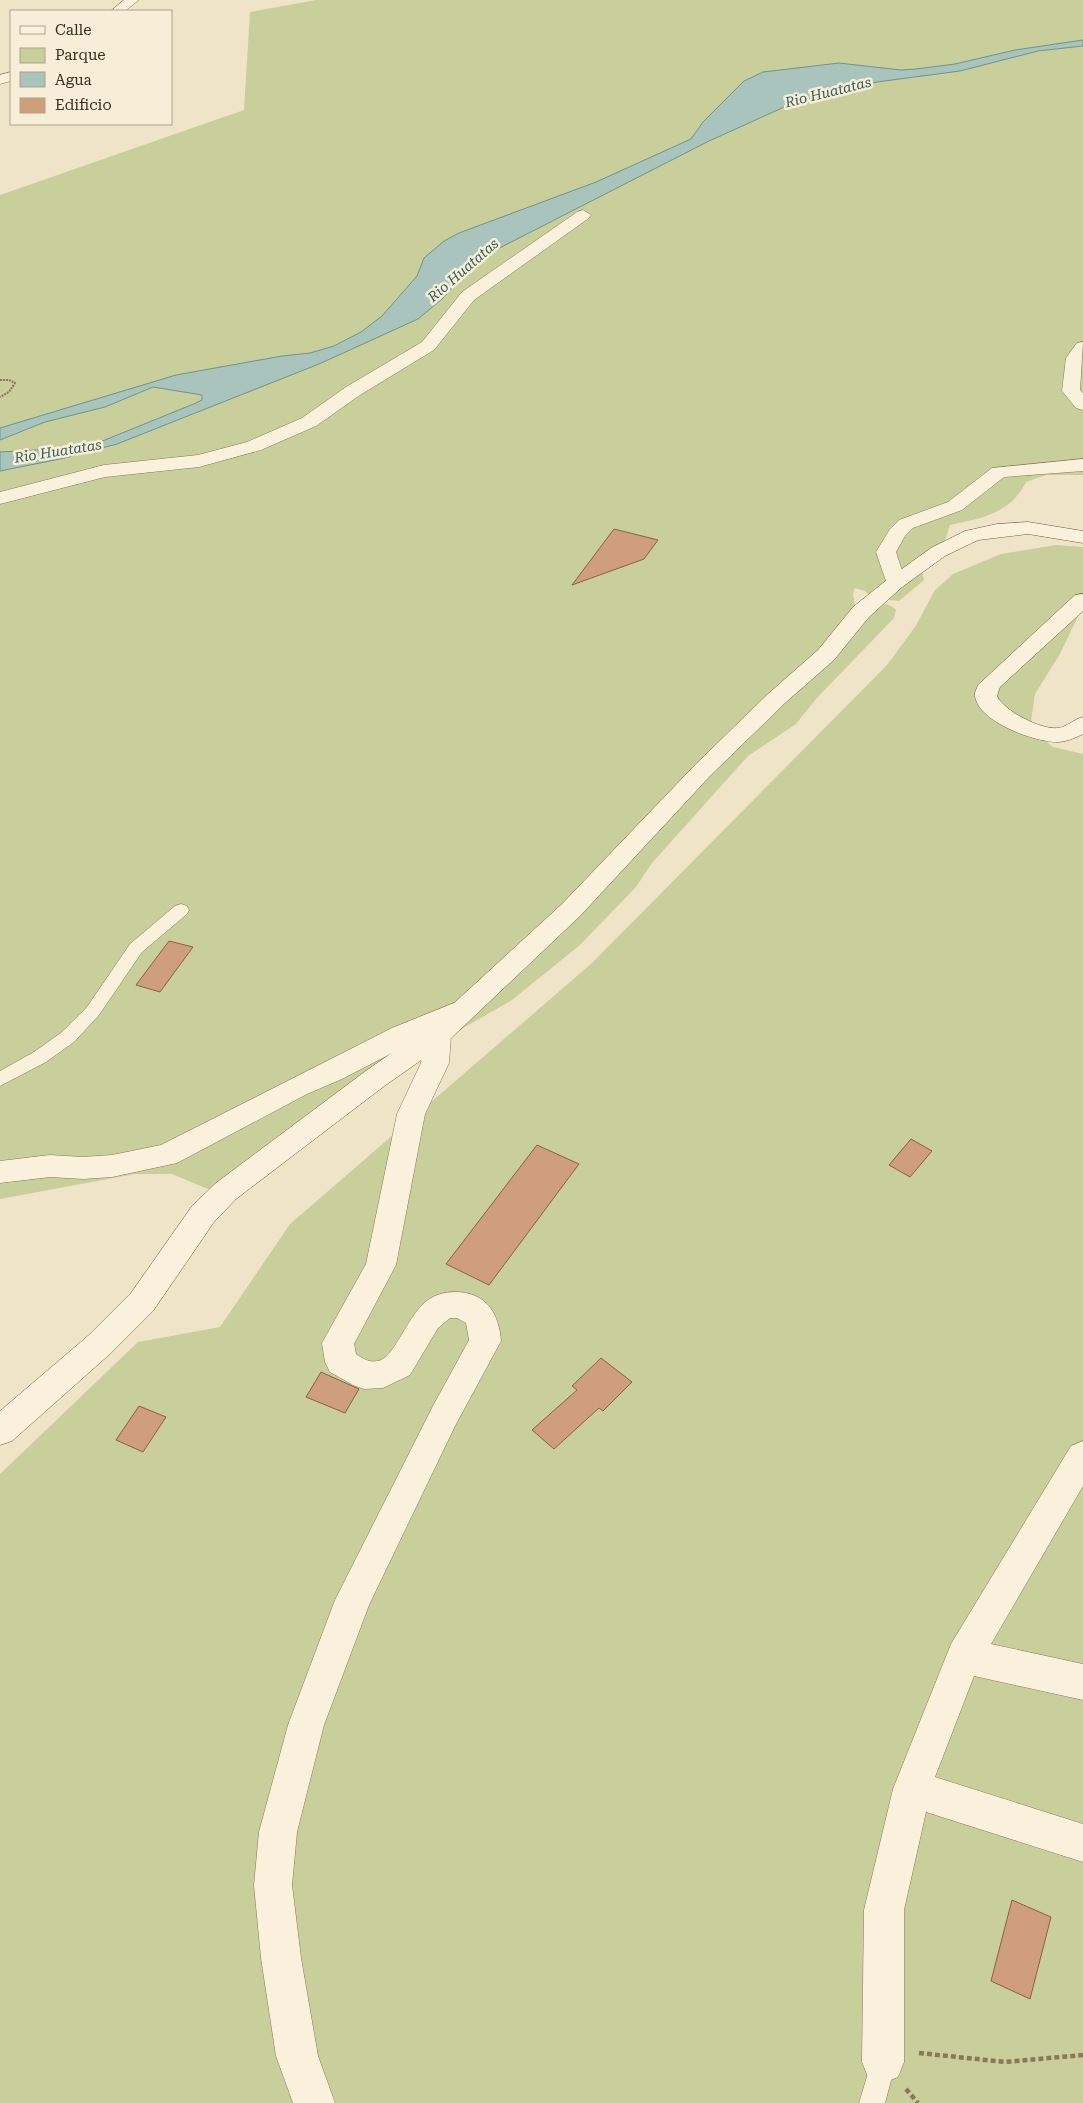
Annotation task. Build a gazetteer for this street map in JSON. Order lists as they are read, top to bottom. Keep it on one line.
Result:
{"water":["Rio Huatatas"],"legend":["Calle","Parque","Agua","Edificio"]}
